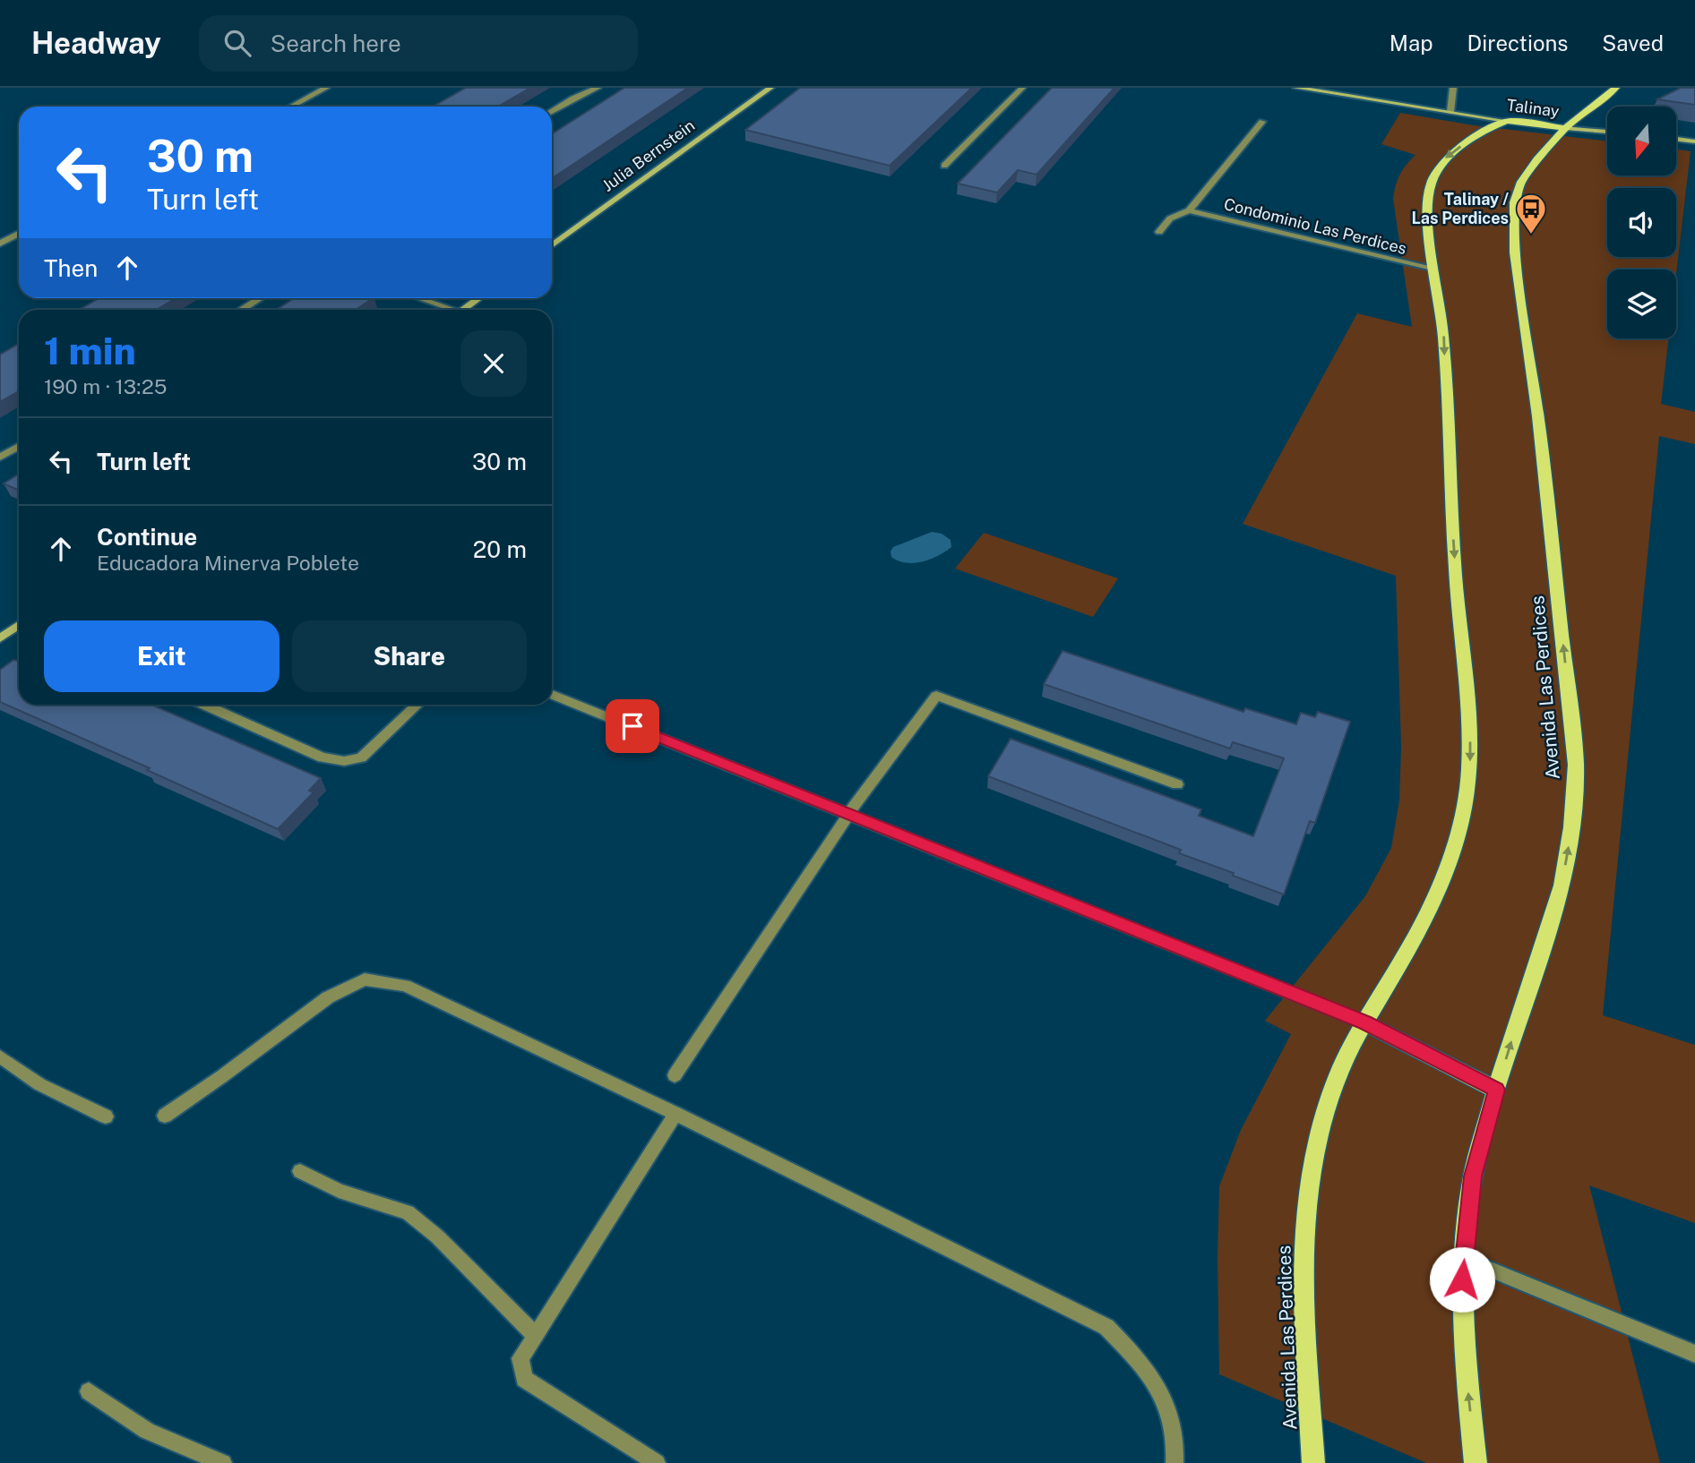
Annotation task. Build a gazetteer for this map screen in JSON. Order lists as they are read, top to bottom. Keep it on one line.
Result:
{"streets":{"main road":["Talinay","Avenida Las Perdices"],"street":["Julia Bernstein","Condominio Las Perdices"]},"crossings":[["Talinay","Avenida Las Perdices"],["Condominio Las Perdices","Avenida Las Perdices"]],"places":{"bus stop":["Talinay / Las Perdices"]},"north":"bottom","page":{"header":"Headway","search":"Search here","nav":["Map","Directions","Saved"],"turn":["30 m","Turn left"],"then":"Then","heading":["1 min","190 m · 13:25"],"list":[{"name":"Turn left","value":"30 m"},{"name":"Continue","note":"Educadora Minerva Poblete","value":"20 m"}],"buttons":["Exit","Share"]}}
